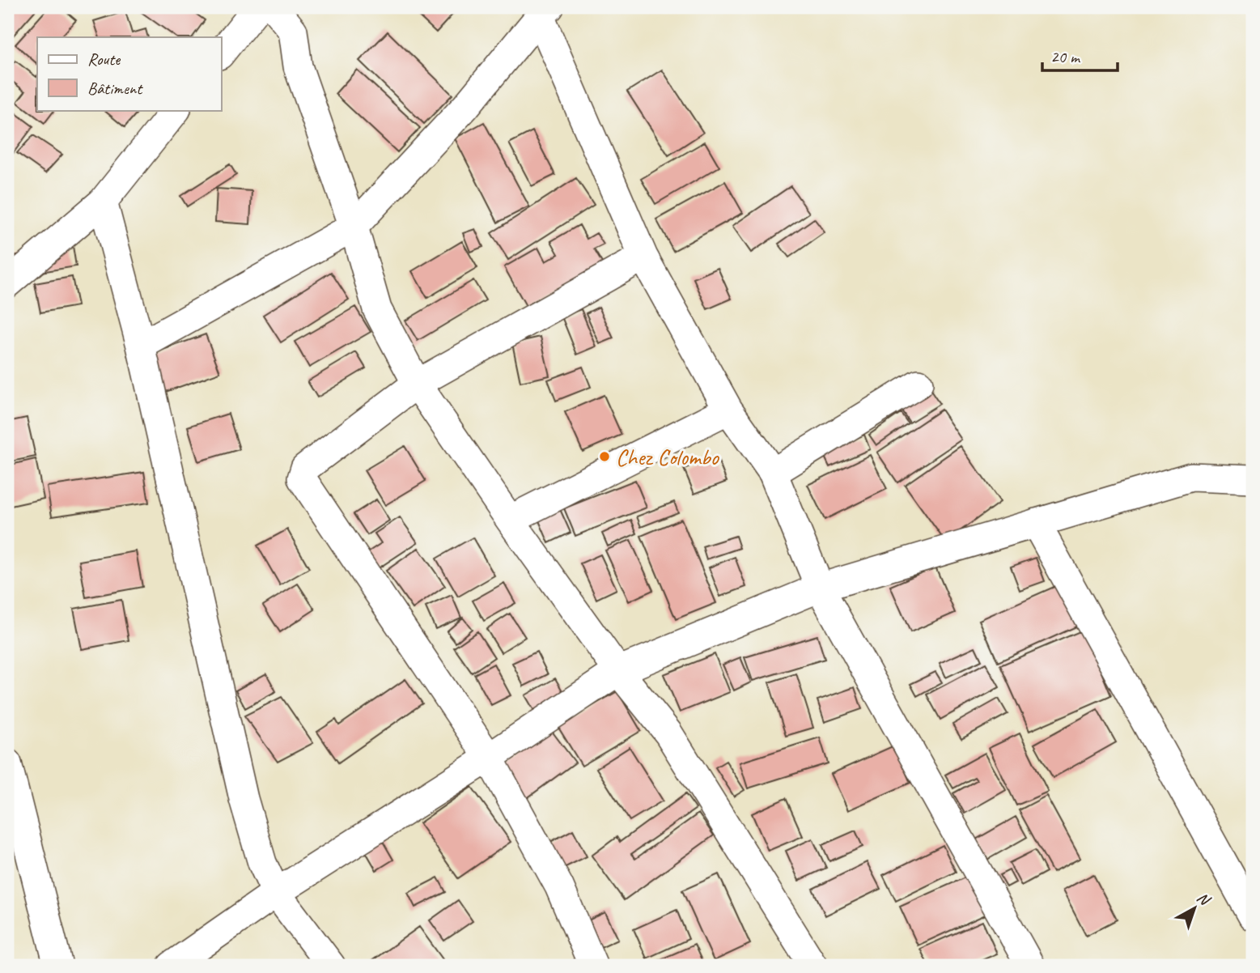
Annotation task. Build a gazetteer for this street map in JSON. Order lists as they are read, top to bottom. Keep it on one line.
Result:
{"places":["Chez Colombo"],"legend":["Route","Bâtiment"],"scale_bar":"20 m","north":"top right"}
